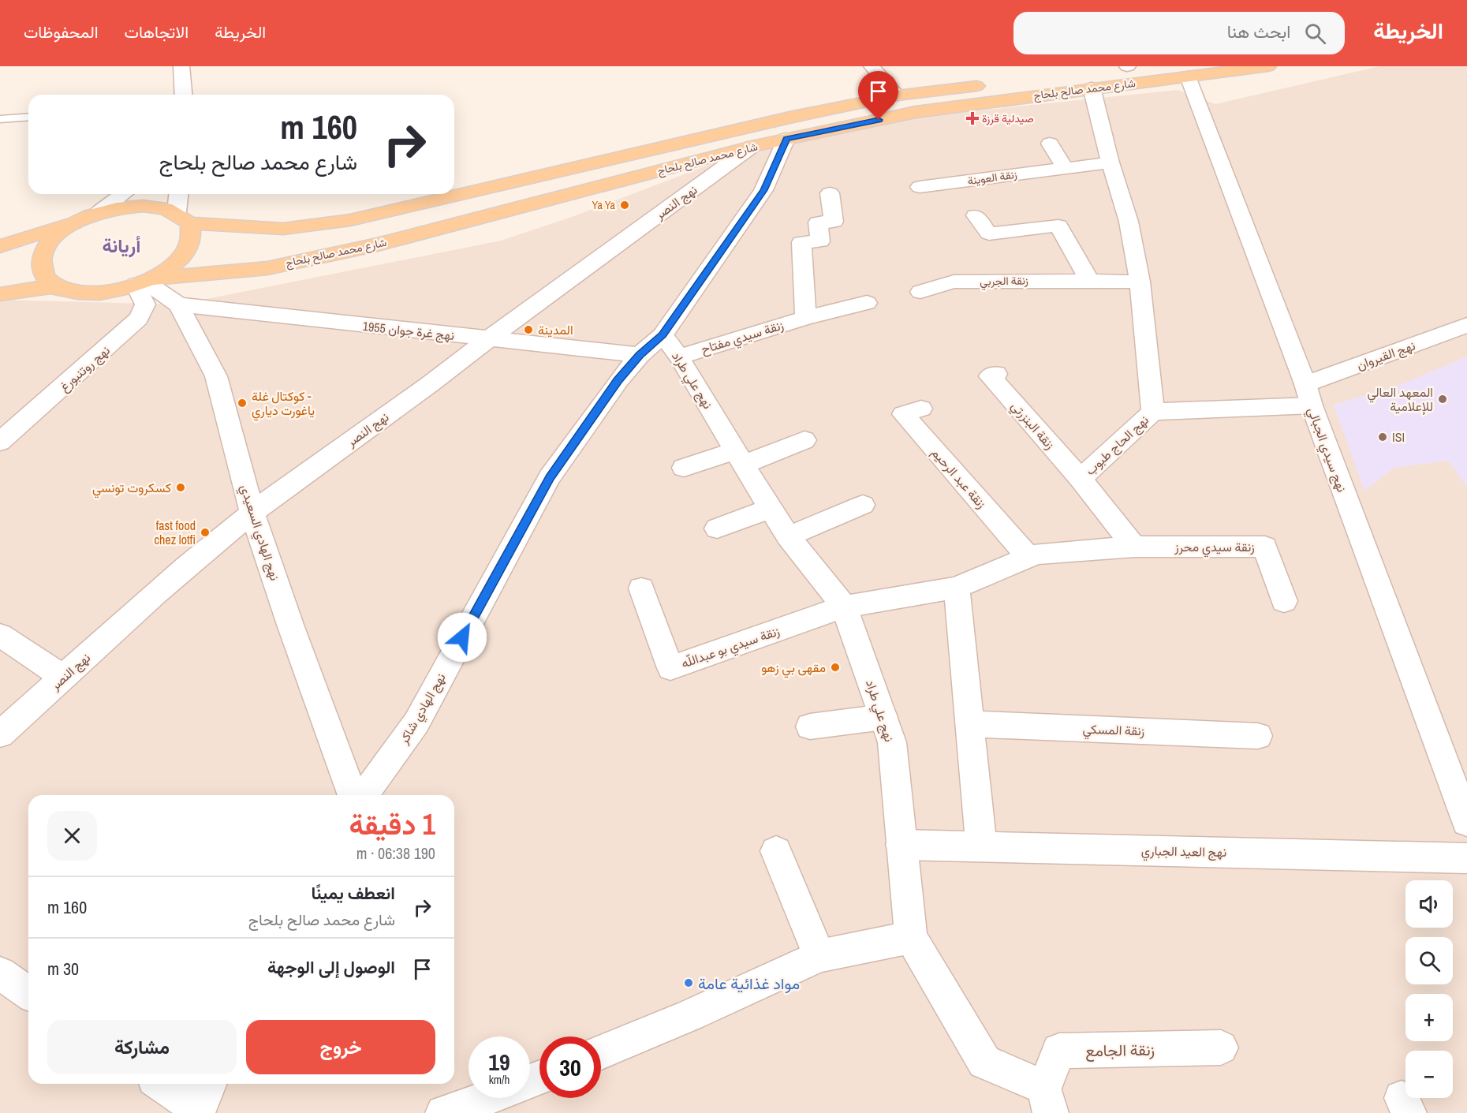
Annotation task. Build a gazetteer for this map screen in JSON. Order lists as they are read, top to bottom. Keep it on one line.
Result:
{"streets":{"main road":["شارع محمد صالح بلحاج"],"street":["زنقة العوينة","نهج النصر","زنقة الجربي","1955 نهج غرة جوان","زنقة سيدي مفتاح","نهج القيروان","نهج روتنبورغ","نهج علي طراد","زنقة البنزرتي","نهج الحاج طبوب","نهج سيدي الجبالي","زنقة عبد الرحيم","نهج الهادي السعيدي","زنقة سيدي محرز","زنقة سيدي بو عبداللّه","نهج الهادي شاكر","زنقة المسكي","نهج العيد الجباري","زنقة الجامع"]},"crossings":[["شارع محمد صالح بلحاج","نهج النصر"],["شارع محمد صالح بلحاج","نهج روتنبورغ"],["شارع محمد صالح بلحاج","نهج الحاج طبوب"],["شارع محمد صالح بلحاج","نهج سيدي الجبالي"],["شارع محمد صالح بلحاج","نهج الهادي السعيدي"],["شارع محمد صالح بلحاج","نهج الهادي شاكر"],["زنقة العوينة","نهج الحاج طبوب"],["نهج النصر","1955 نهج غرة جوان"],["نهج النصر","نهج الهادي السعيدي"],["زنقة الجربي","نهج الحاج طبوب"],["1955 نهج غرة جوان","نهج الهادي السعيدي"],["1955 نهج غرة جوان","نهج الهادي شاكر"],["زنقة سيدي مفتاح","نهج علي طراد"],["نهج القيروان","نهج الحاج طبوب"],["نهج القيروان","نهج سيدي الجبالي"],["نهج روتنبورغ","نهج الهادي السعيدي"],["نهج علي طراد","زنقة سيدي بو عبداللّه"],["نهج علي طراد","نهج الهادي شاكر"],["نهج علي طراد","نهج العيد الجباري"],["نهج علي طراد","زنقة الجامع"],["زنقة البنزرتي","نهج الحاج طبوب"],["نهج الحاج طبوب","زنقة سيدي محرز"]],"districts":["أريانة"],"places":{"health":["صيدلية قرزة"],"other":["Ya Ya","المدينة","المعهد العالي للإعلامية","كوكتال غلة - ياغورت دياري","ISI","كسكروت تونسي","fast food chez lotfi","مقهى بي زهو","مواد غذائية عامة"]},"page":{"header":"الخريطة","search":"ابحث هنا","nav":["الخريطة","الاتجاهات","المحفوظات"],"turn":["160 m","شارع محمد صالح بلحاج"],"heading":["1 دقيقة","190 m · 06:38"],"list":[{"name":"انعطف يمينًا","note":"شارع محمد صالح بلحاج","value":"160 m"},{"name":"الوصول إلى الوجهة","value":"30 m"}],"map_buttons":["+","−"],"buttons":["خروج","مشاركة"],"speed":"19 km/h","limit":"30"}}
